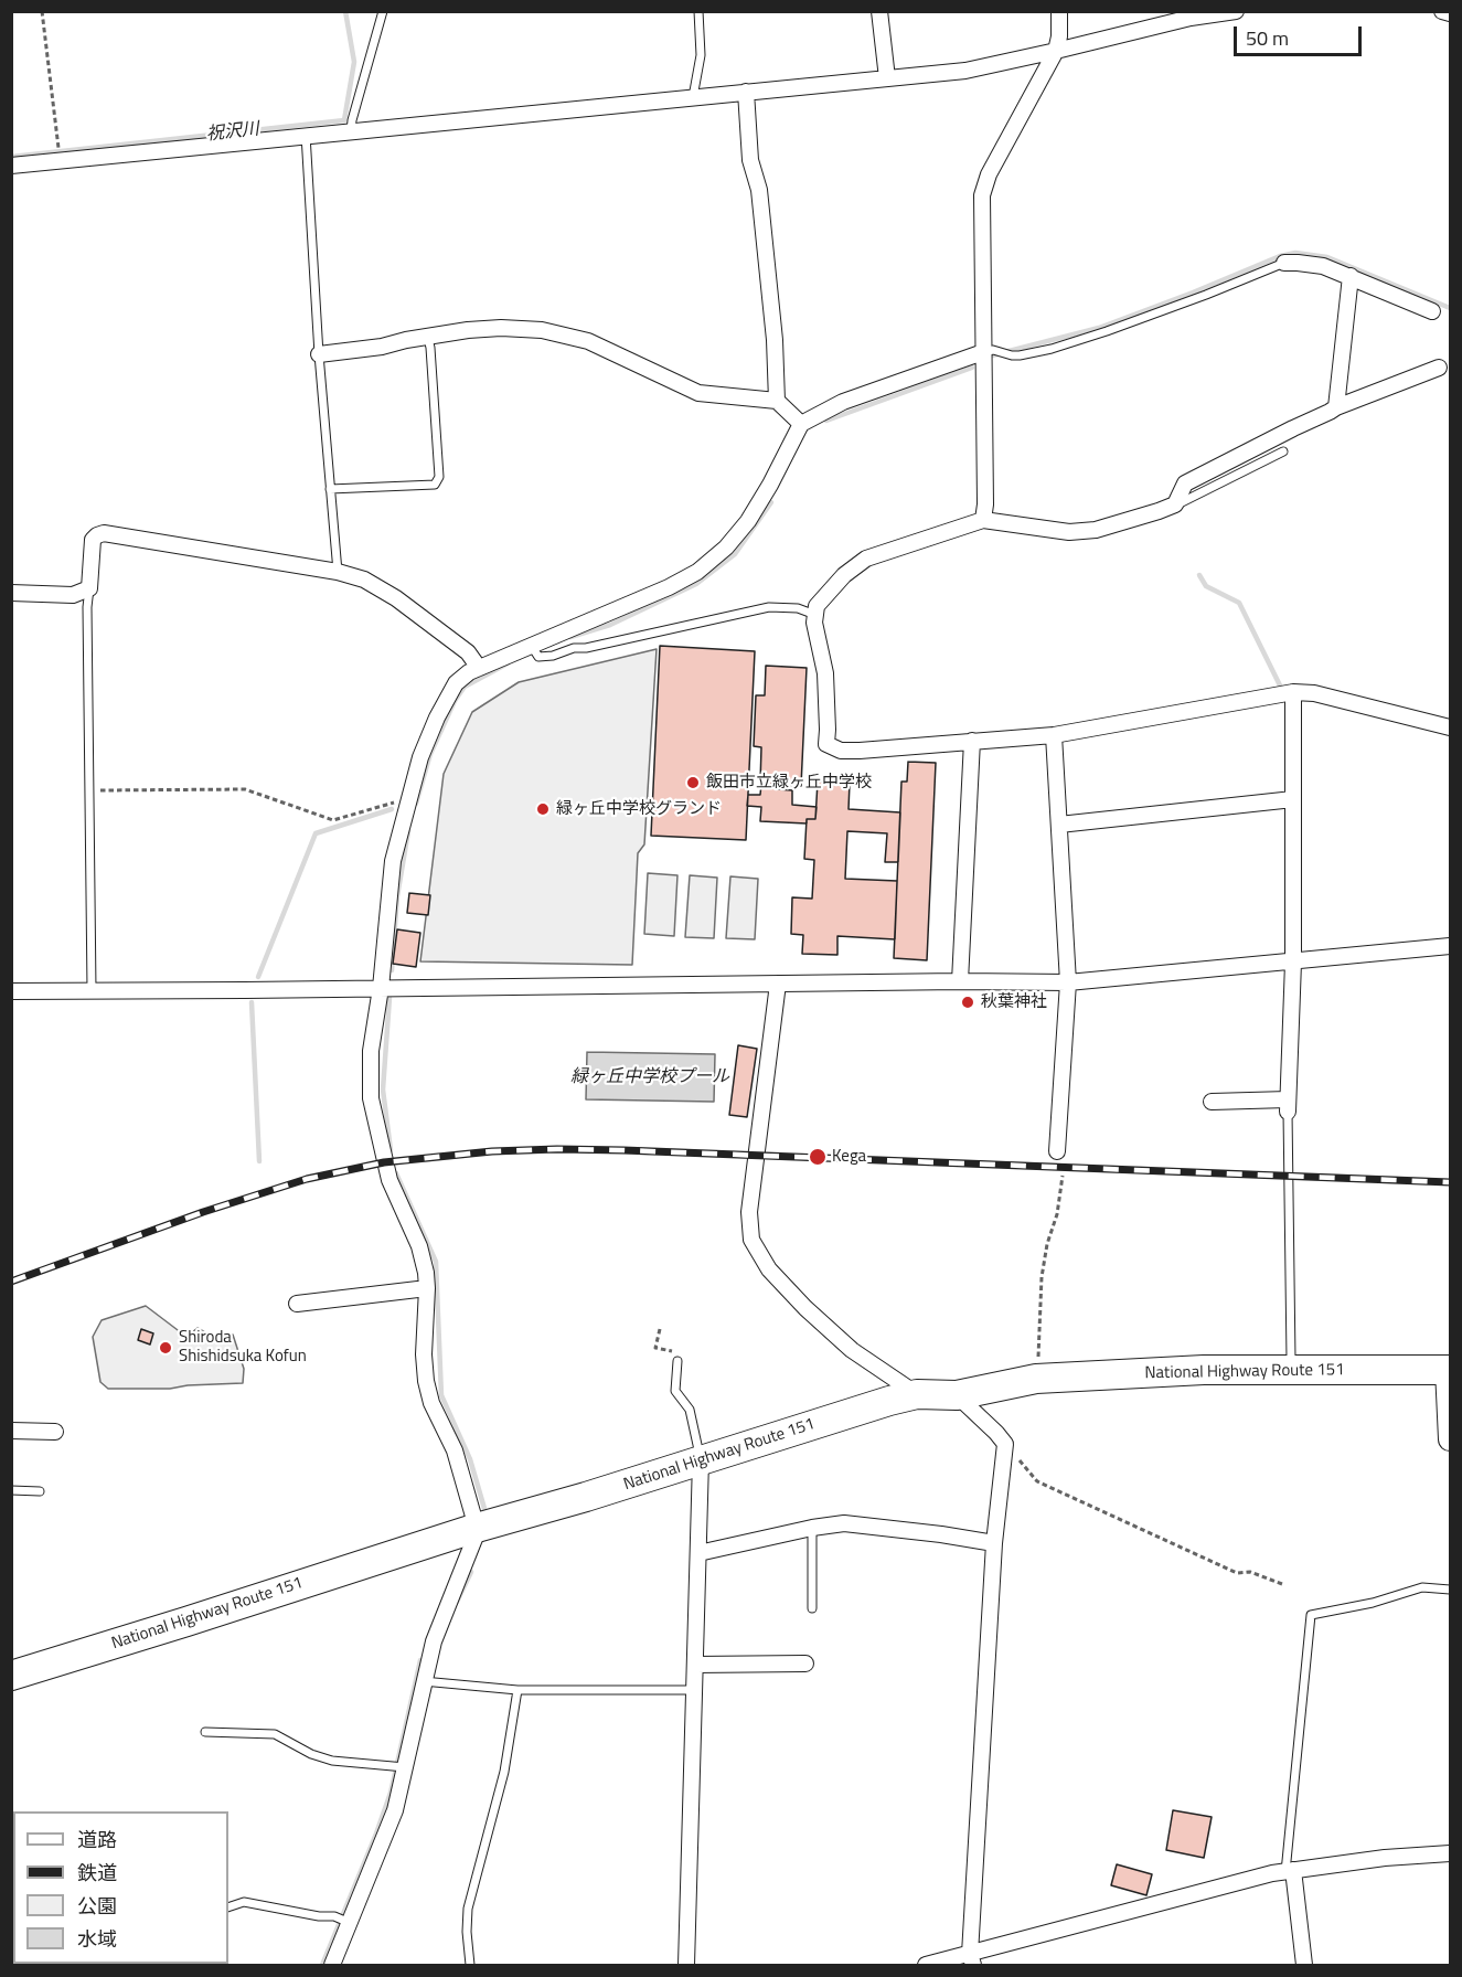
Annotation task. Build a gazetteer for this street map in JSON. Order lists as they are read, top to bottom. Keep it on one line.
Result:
{"streets":{"highway":["National Highway Route 151"]},"water":["祝沢川","緑ヶ丘中学校プール"],"places":["飯田市立緑ヶ丘中学校","緑ヶ丘中学校グランド","秋葉神社","Kega","Shiroda Shishidsuka Kofun"],"legend":["道路","鉄道","公園","水域"],"scale_bar":"50 m"}
